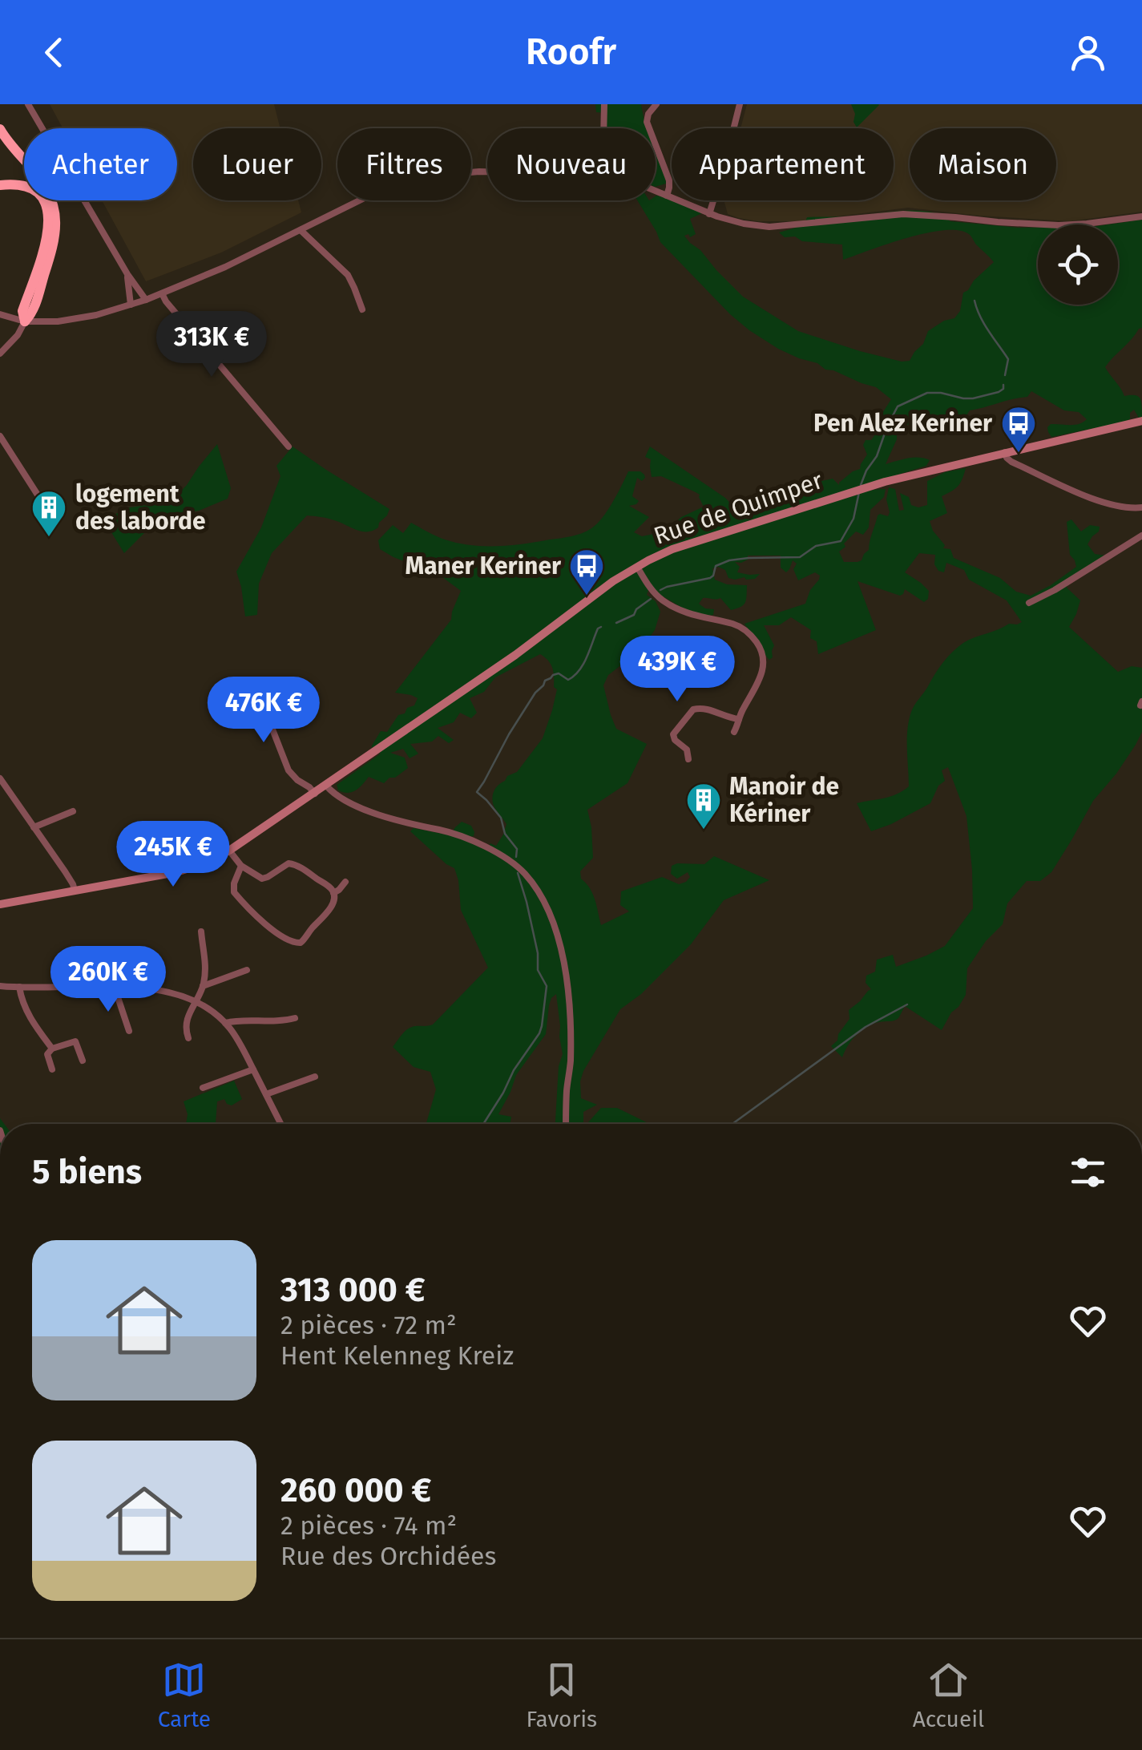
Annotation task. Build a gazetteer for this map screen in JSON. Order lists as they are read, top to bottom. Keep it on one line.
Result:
{"streets":{"main road":["Rue de Quimper"]},"places":{"bus stop":["Pen Alez Keriner","Maner Keriner"],"building":["logement des laborde","Manoir de Kériner"]},"page":{"header":"Roofr","chip":["Acheter","Louer","Filtres","Nouveau","Appartement","Maison"],"price":["313K €","439K €","476K €","245K €","260K €"],"heading":"5 biens","list":[{"name":"313 000 €","note":"2 pièces · 72 m² · Hent Kelenneg Kreiz"},{"name":"260 000 €","note":"2 pièces · 74 m² · Rue des Orchidées"}],"tabs":["Carte","Favoris","Accueil"]}}
